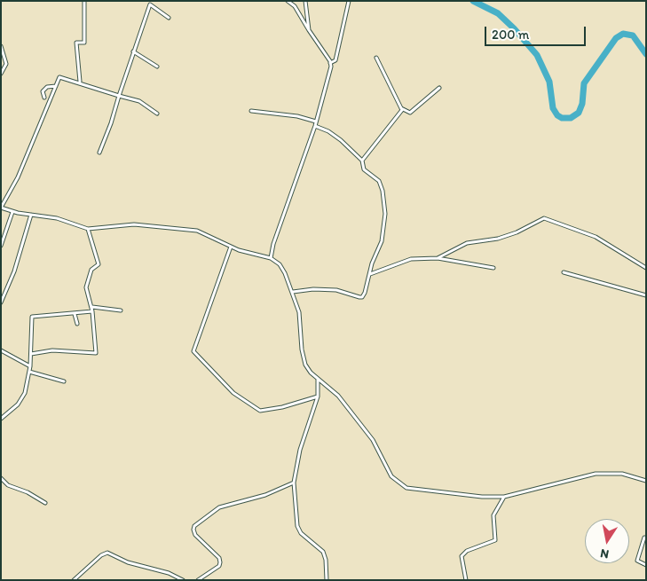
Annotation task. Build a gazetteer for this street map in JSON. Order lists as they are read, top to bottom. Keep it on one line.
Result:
{"scale_bar":"200 m","north":"bottom"}
